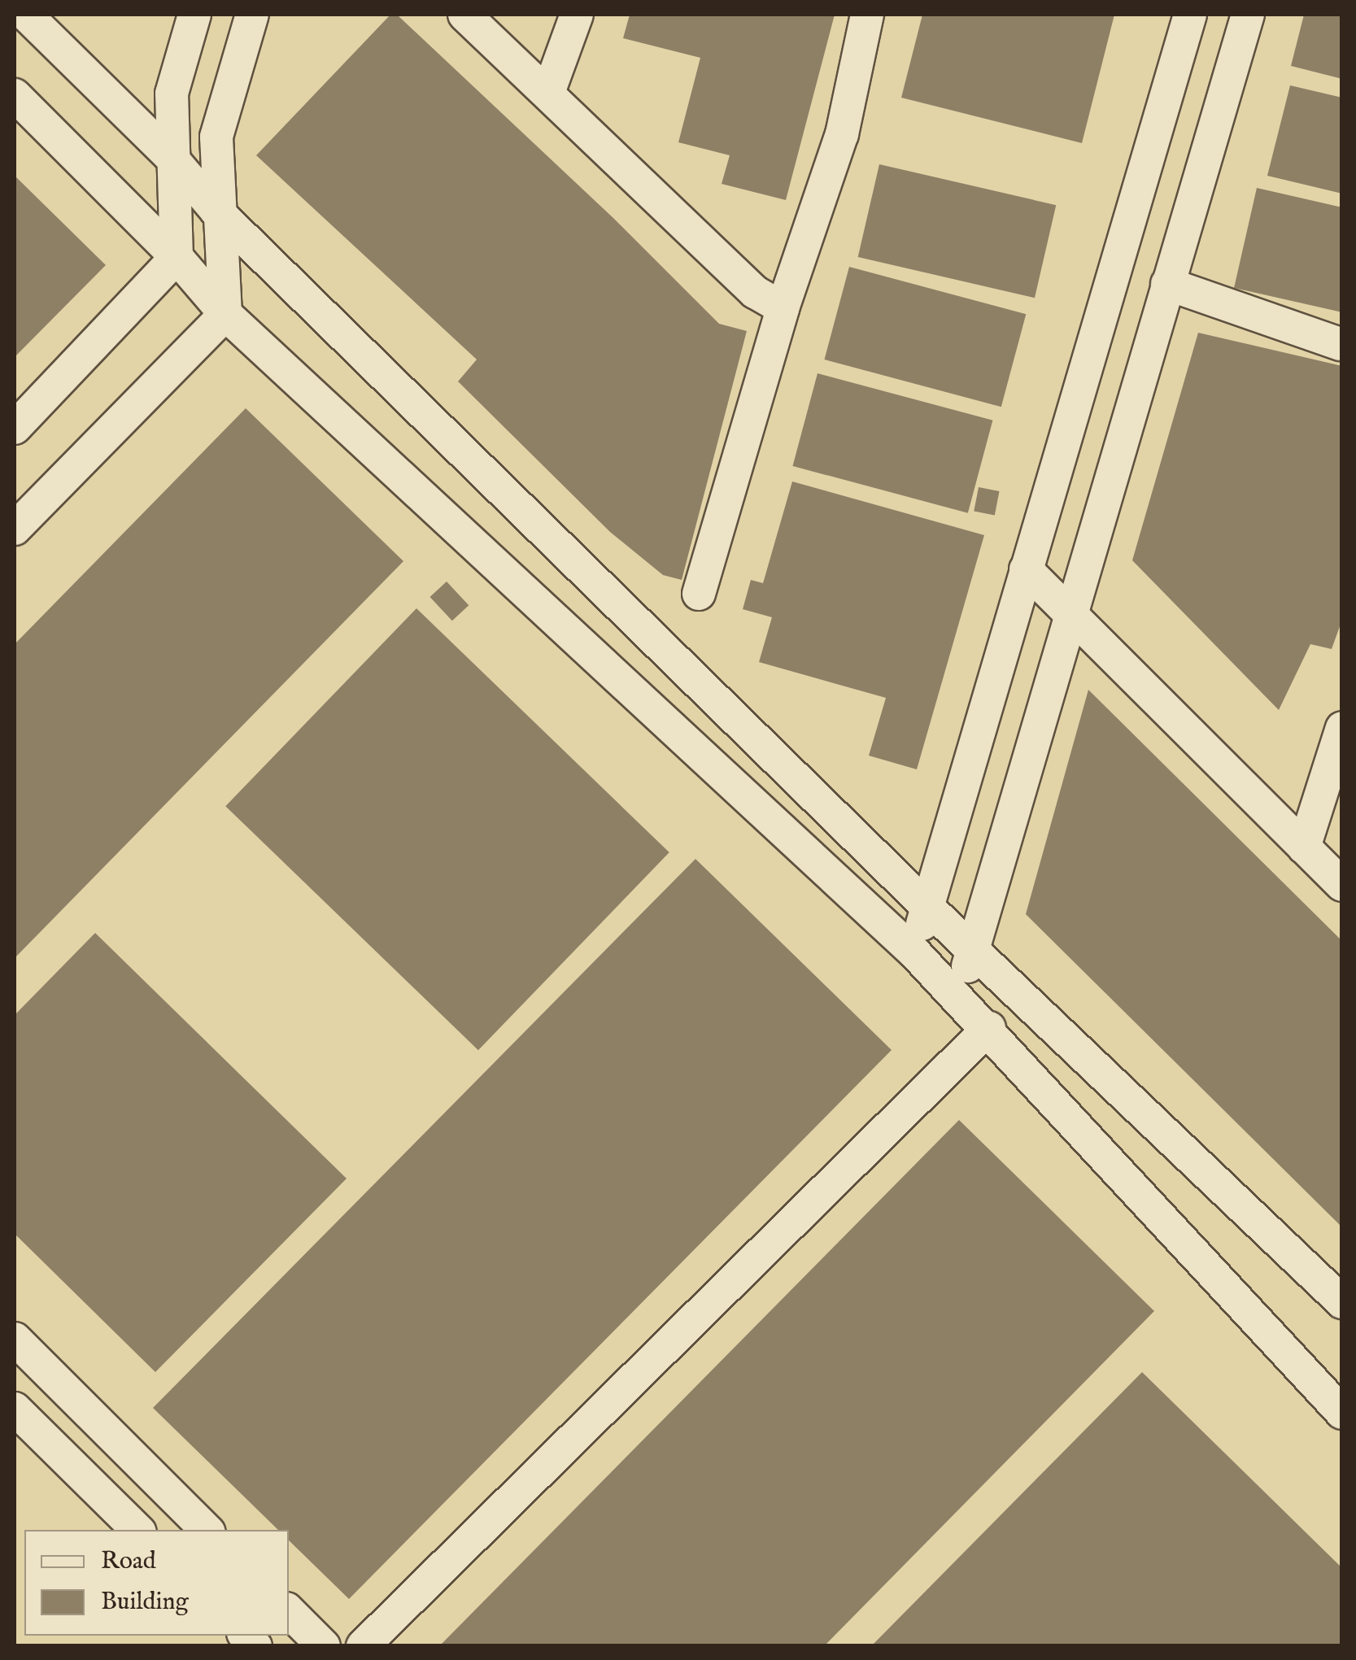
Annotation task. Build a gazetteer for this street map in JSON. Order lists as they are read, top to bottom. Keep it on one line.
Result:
{"legend":["Road","Building"]}
